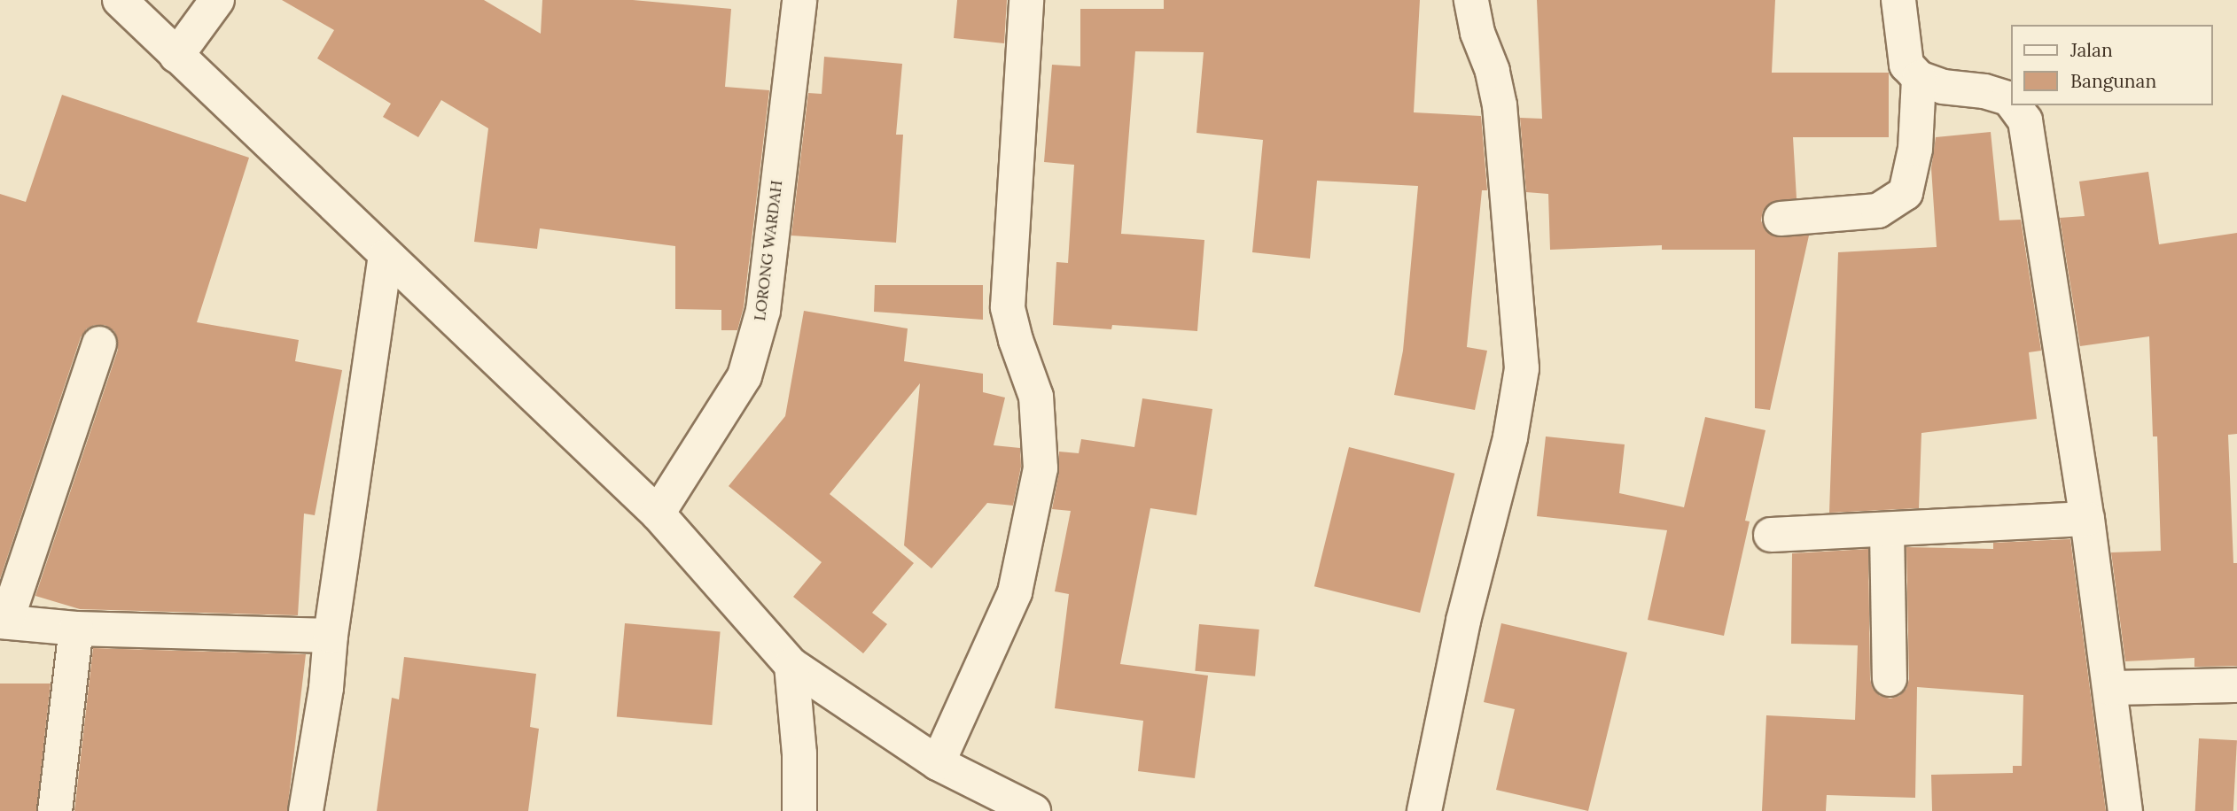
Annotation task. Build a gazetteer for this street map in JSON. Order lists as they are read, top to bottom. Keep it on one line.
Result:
{"streets":{"street":["LORONG WARDAH"]},"legend":["Jalan","Bangunan"]}
